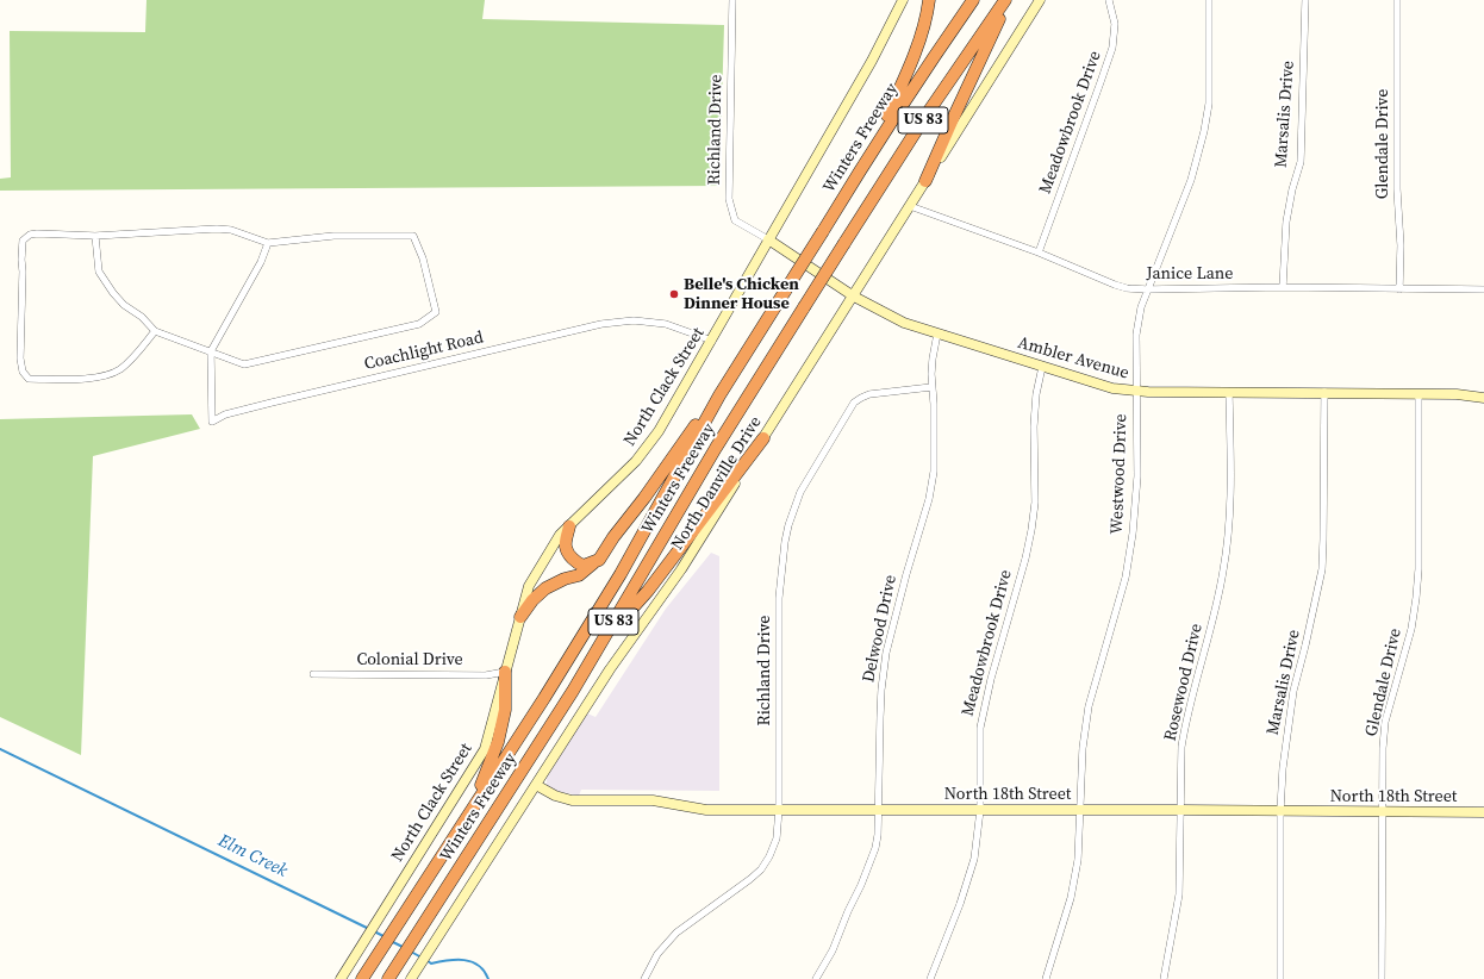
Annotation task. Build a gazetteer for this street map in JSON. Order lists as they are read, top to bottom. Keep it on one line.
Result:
{"streets":{"highway":["US 83","Winters Freeway"],"main road":["Ambler Avenue","North Clack Street","North Danville Drive","North 18th Street"],"street":["Marsalis Drive","Meadowbrook Drive","Richland Drive","Glendale Drive","Janice Lane","Coachlight Road","Westwood Drive","Delwood Drive","Colonial Drive","Rosewood Drive"]},"crossings":[["Marsalis Drive","Janice Lane"],["Marsalis Drive","Ambler Avenue"],["Marsalis Drive","North 18th Street"],["Meadowbrook Drive","Janice Lane"],["Meadowbrook Drive","Ambler Avenue"],["Meadowbrook Drive","North 18th Street"],["Richland Drive","Ambler Avenue"],["Richland Drive","North Clack Street"],["Richland Drive","Delwood Drive"],["Richland Drive","North 18th Street"],["Glendale Drive","Janice Lane"],["Glendale Drive","Ambler Avenue"],["Glendale Drive","North 18th Street"],["Janice Lane","Westwood Drive"],["Janice Lane","North Danville Drive"],["Coachlight Road","North Clack Street"],["Ambler Avenue","North Clack Street"],["Ambler Avenue","Westwood Drive"],["Ambler Avenue","North Danville Drive"],["Ambler Avenue","Delwood Drive"],["Ambler Avenue","Rosewood Drive"],["North Clack Street","Colonial Drive"],["Westwood Drive","North 18th Street"],["North Danville Drive","North 18th Street"],["Delwood Drive","North 18th Street"],["Rosewood Drive","North 18th Street"]],"water":["Elm Creek"],"places":["Belle's Chicken Dinner House"]}
